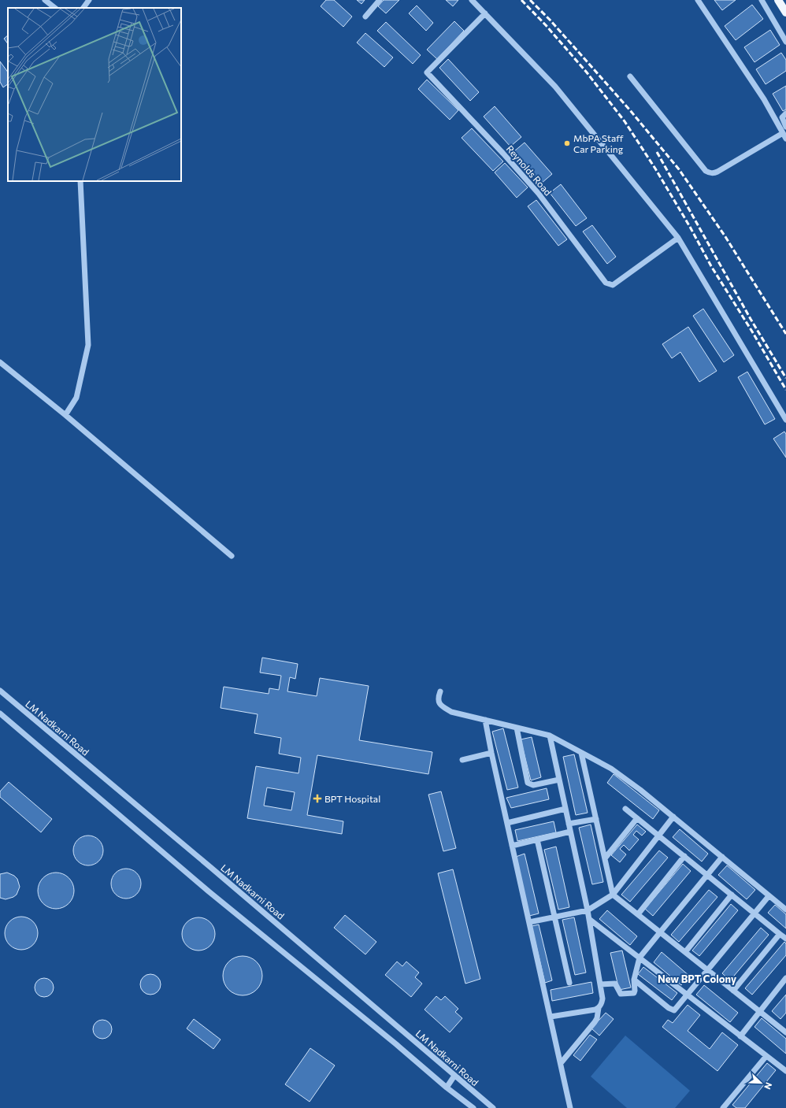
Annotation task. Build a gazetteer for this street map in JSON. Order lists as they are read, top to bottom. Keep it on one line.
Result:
{"streets":{"street":["Reynolds Road","LM Nadkarni Road"]},"districts":["New BPT Colony"],"places":{"other":["MbPA Staff Car Parking"],"health":["BPT Hospital"]},"north":"bottom right"}
